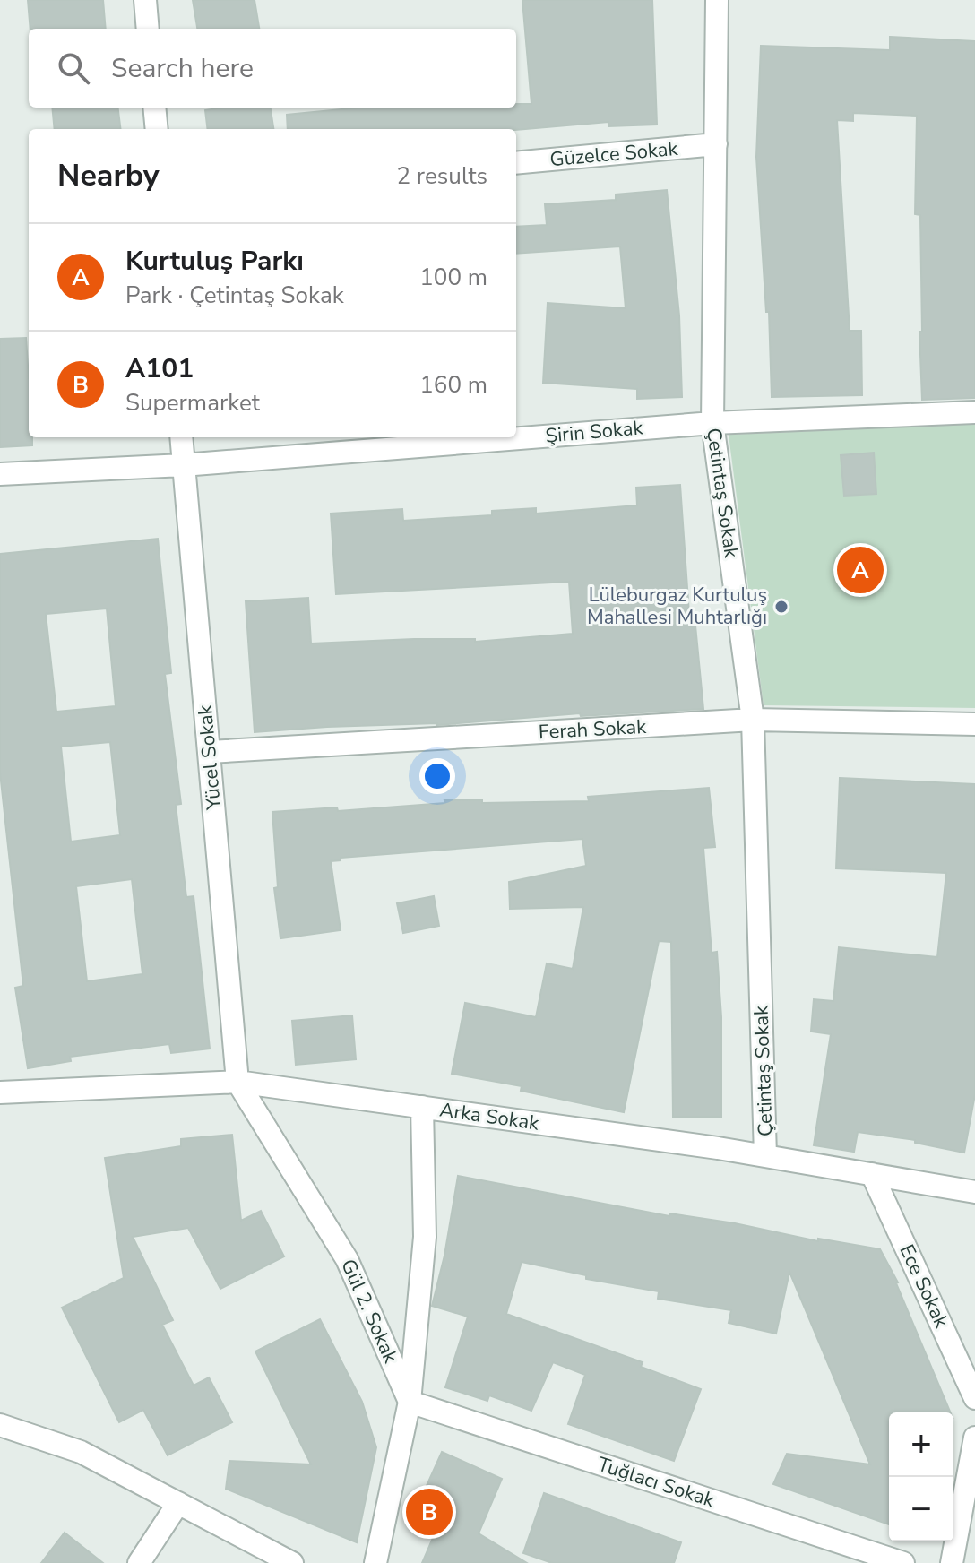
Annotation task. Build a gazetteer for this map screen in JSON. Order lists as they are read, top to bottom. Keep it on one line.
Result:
{"streets":{"street":["Güzelce Sokak","Şirin Sokak","Çetintaş Sokak","Ferah Sokak","Yücel Sokak","Arka Sokak","Ece Sokak","Gül 2. Sokak","Tuğlacı Sokak"]},"crossings":[["Güzelce Sokak","Çetintaş Sokak"],["Şirin Sokak","Çetintaş Sokak"],["Şirin Sokak","Yücel Sokak"],["Çetintaş Sokak","Ferah Sokak"],["Çetintaş Sokak","Arka Sokak"],["Ferah Sokak","Yücel Sokak"],["Yücel Sokak","Arka Sokak"],["Yücel Sokak","Gül 2. Sokak"],["Arka Sokak","Ece Sokak"],["Arka Sokak","Gül 2. Sokak"],["Gül 2. Sokak","Tuğlacı Sokak"]],"places":["Lüleburgaz Kurtuluş Mahallesi Muhtarlığı"],"page":{"search":"Search here","heading":["Nearby","2 results"],"list":[{"mark":"A","name":"Kurtuluş Parkı","note":"Park · Çetintaş Sokak","value":"100 m"},{"mark":"B","name":"A101","note":"Supermarket","value":"160 m"}],"pins":["A","B"],"map_buttons":["+","−"]}}
